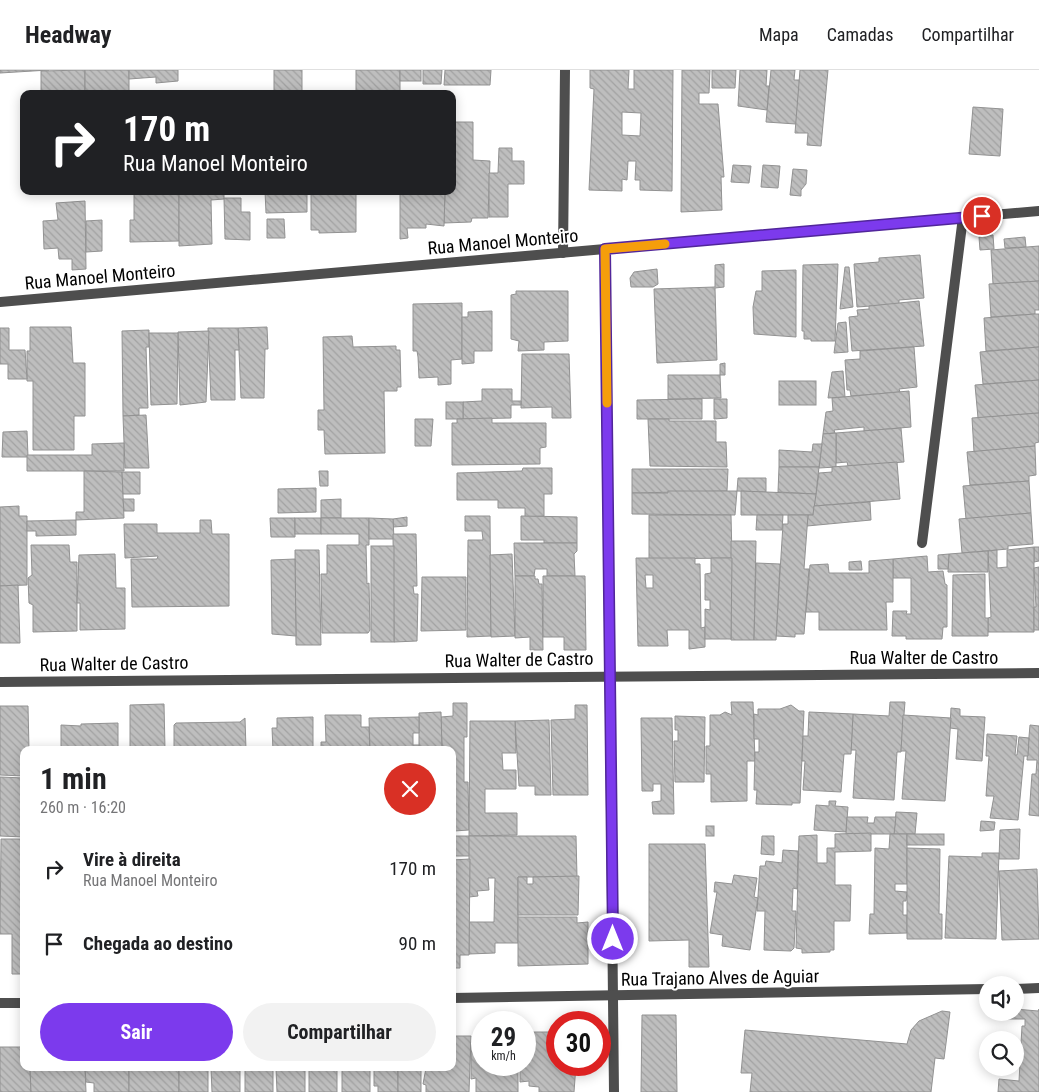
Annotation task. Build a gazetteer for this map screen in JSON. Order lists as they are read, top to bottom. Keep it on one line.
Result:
{"streets":{"street":["Rua Manoel Monteiro","Rua Walter de Castro","Rua Trajano Alves de Aguiar"]},"page":{"header":"Headway","nav":["Mapa","Camadas","Compartilhar"],"turn":["170 m","Rua Manoel Monteiro"],"heading":["1 min","260 m · 16:20"],"list":[{"name":"Vire à direita","note":"Rua Manoel Monteiro","value":"170 m"},{"name":"Chegada ao destino","value":"90 m"}],"buttons":["Sair","Compartilhar"],"speed":"29 km/h","limit":"30"}}
